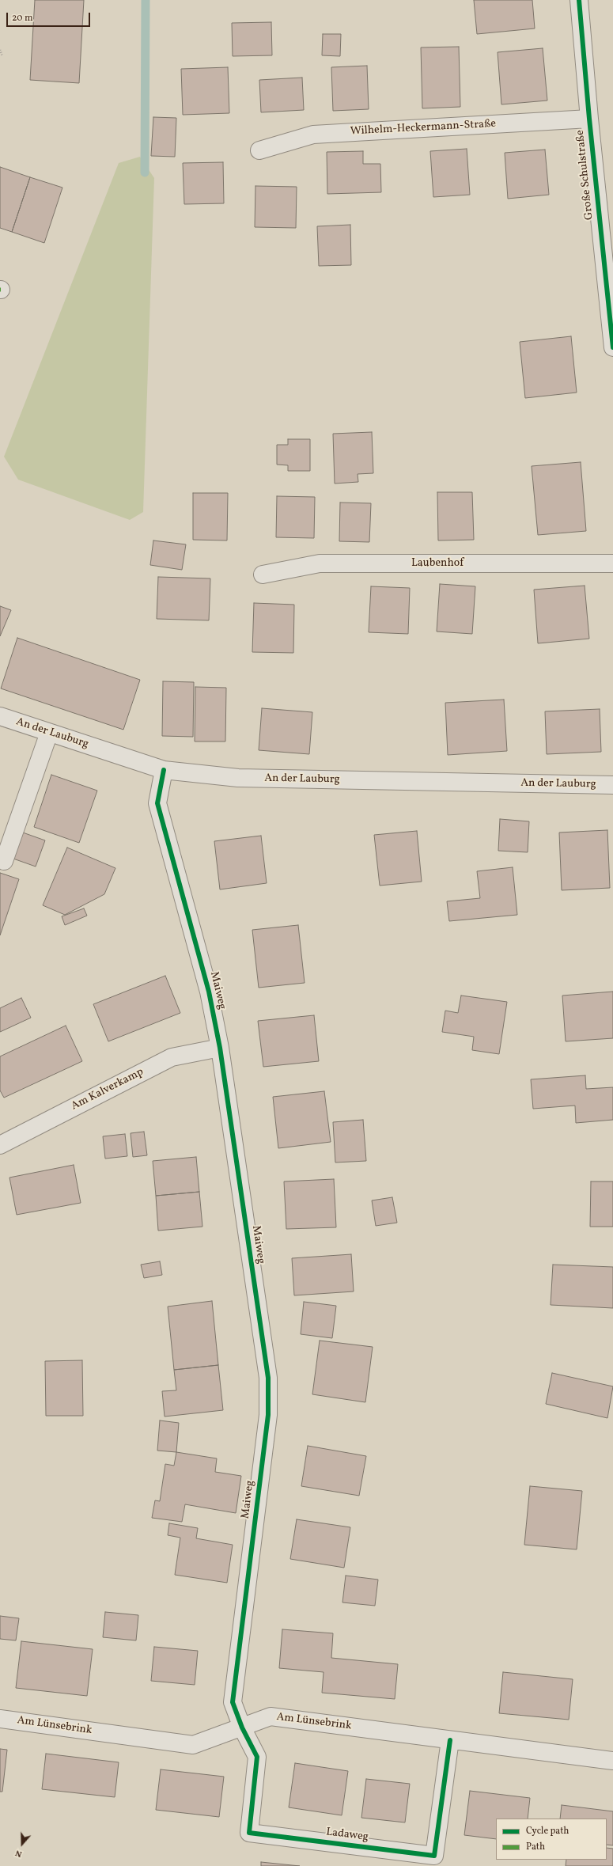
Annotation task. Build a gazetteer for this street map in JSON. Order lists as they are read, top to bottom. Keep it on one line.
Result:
{"streets":{"street":["Wilhelm-Heckermann-Straße","Große Schulstraße","Laubenhof","An der Lauburg","Maiweg","Am Kalverkamp","Am Lünsebrink","Ladaweg"]},"crossings":[["Wilhelm-Heckermann-Straße","Große Schulstraße"],["An der Lauburg","Maiweg"],["Maiweg","Am Kalverkamp"],["Maiweg","Am Lünsebrink"],["Maiweg","Ladaweg"],["Am Lünsebrink","Ladaweg"]],"legend":["Cycle path","Path"],"scale_bar":"20 m","north":"bottom"}
